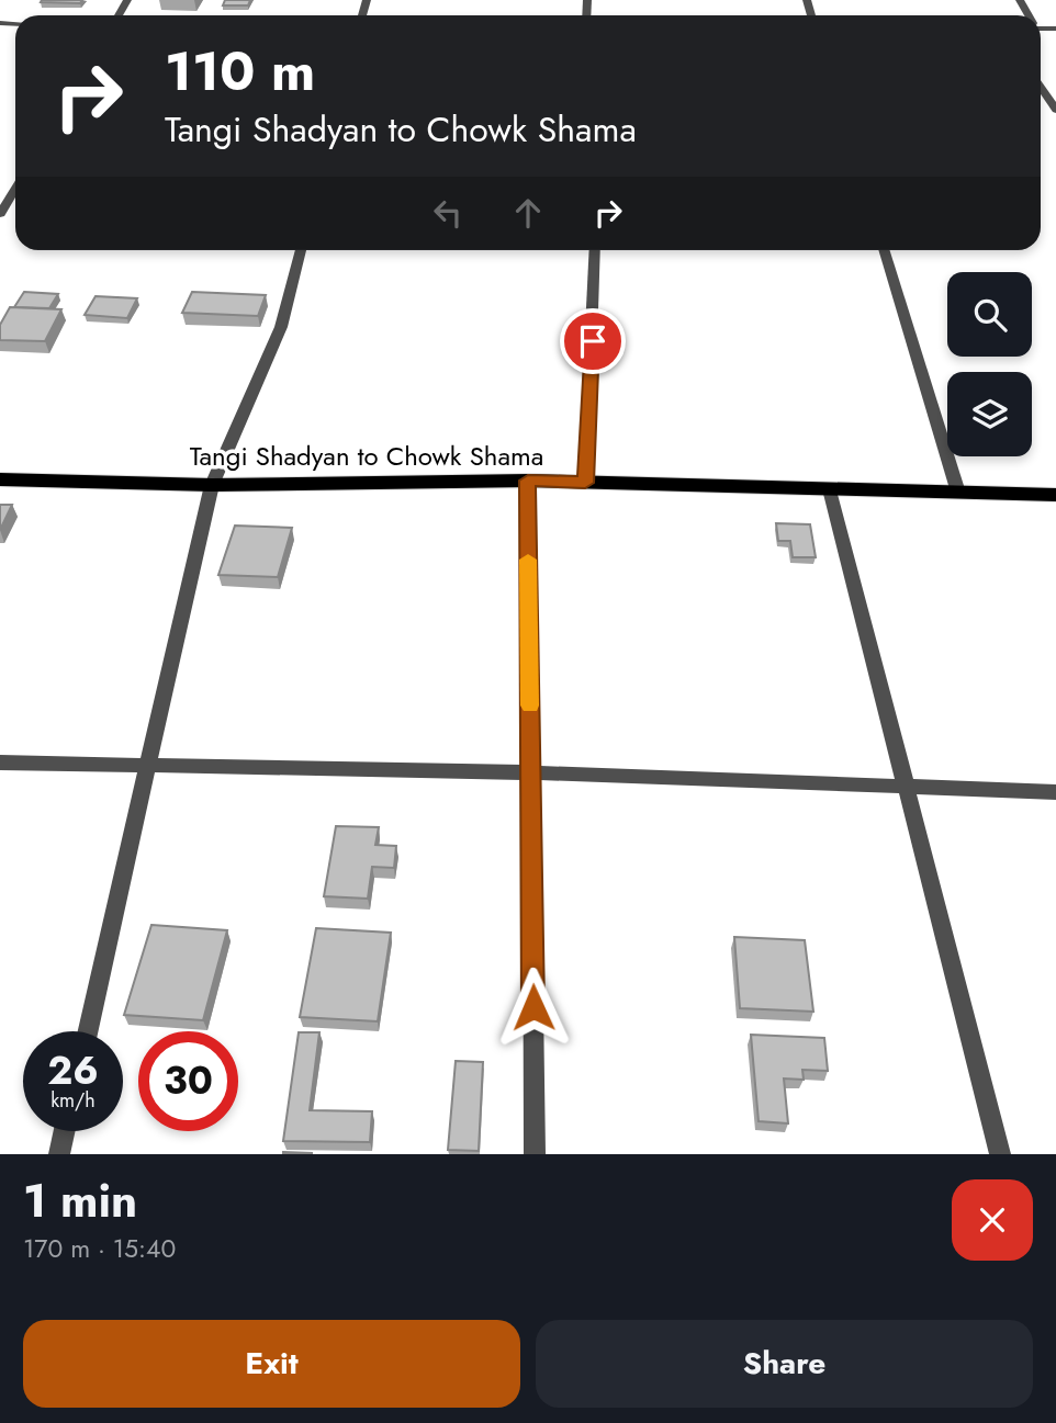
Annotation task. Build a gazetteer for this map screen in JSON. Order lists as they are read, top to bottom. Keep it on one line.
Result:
{"streets":{"main road":["Tangi Shadyan to Chowk Shama"]},"page":{"turn":["110 m","Tangi Shadyan to Chowk Shama"],"speed":"26 km/h","limit":"30","heading":["1 min","170 m · 15:40"],"buttons":["Exit","Share"]}}
